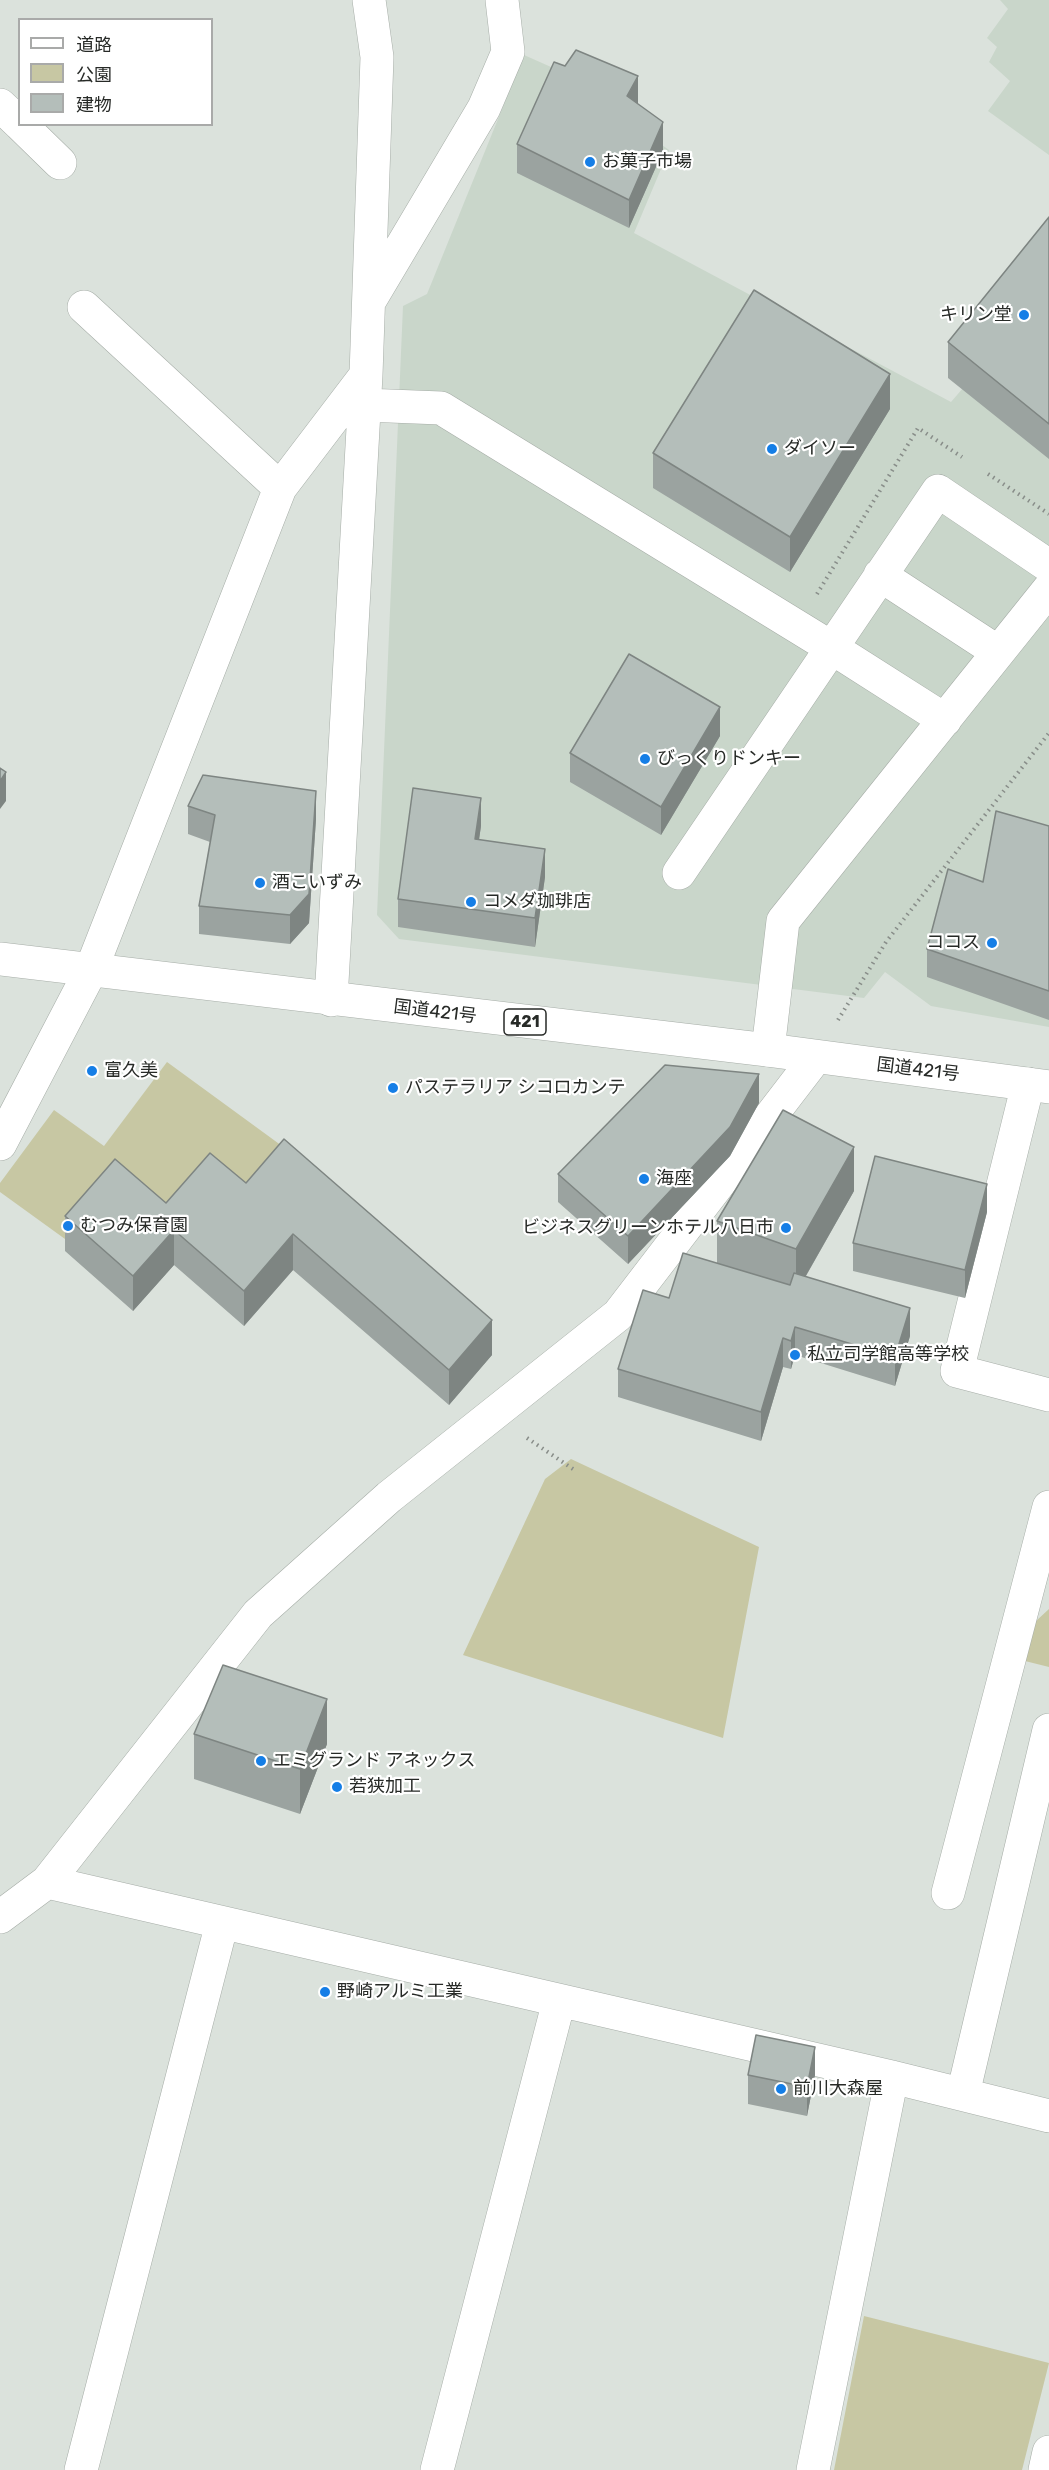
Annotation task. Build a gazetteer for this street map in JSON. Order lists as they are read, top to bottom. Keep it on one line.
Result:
{"streets":{"main road":["国道421号","421"]},"places":["お菓子市場","キリン堂","ダイソー","びっくりドンキー","酒こいずみ","コメダ珈琲店","ココス","富久美","パステラリア シコロカンテ","海座","むつみ保育園","ビジネスグリーンホテル八日市","私立司学館高等学校","エミグランド アネックス","若狭加工","野崎アルミ工業","前川大森屋"],"legend":["道路","公園","建物"]}
